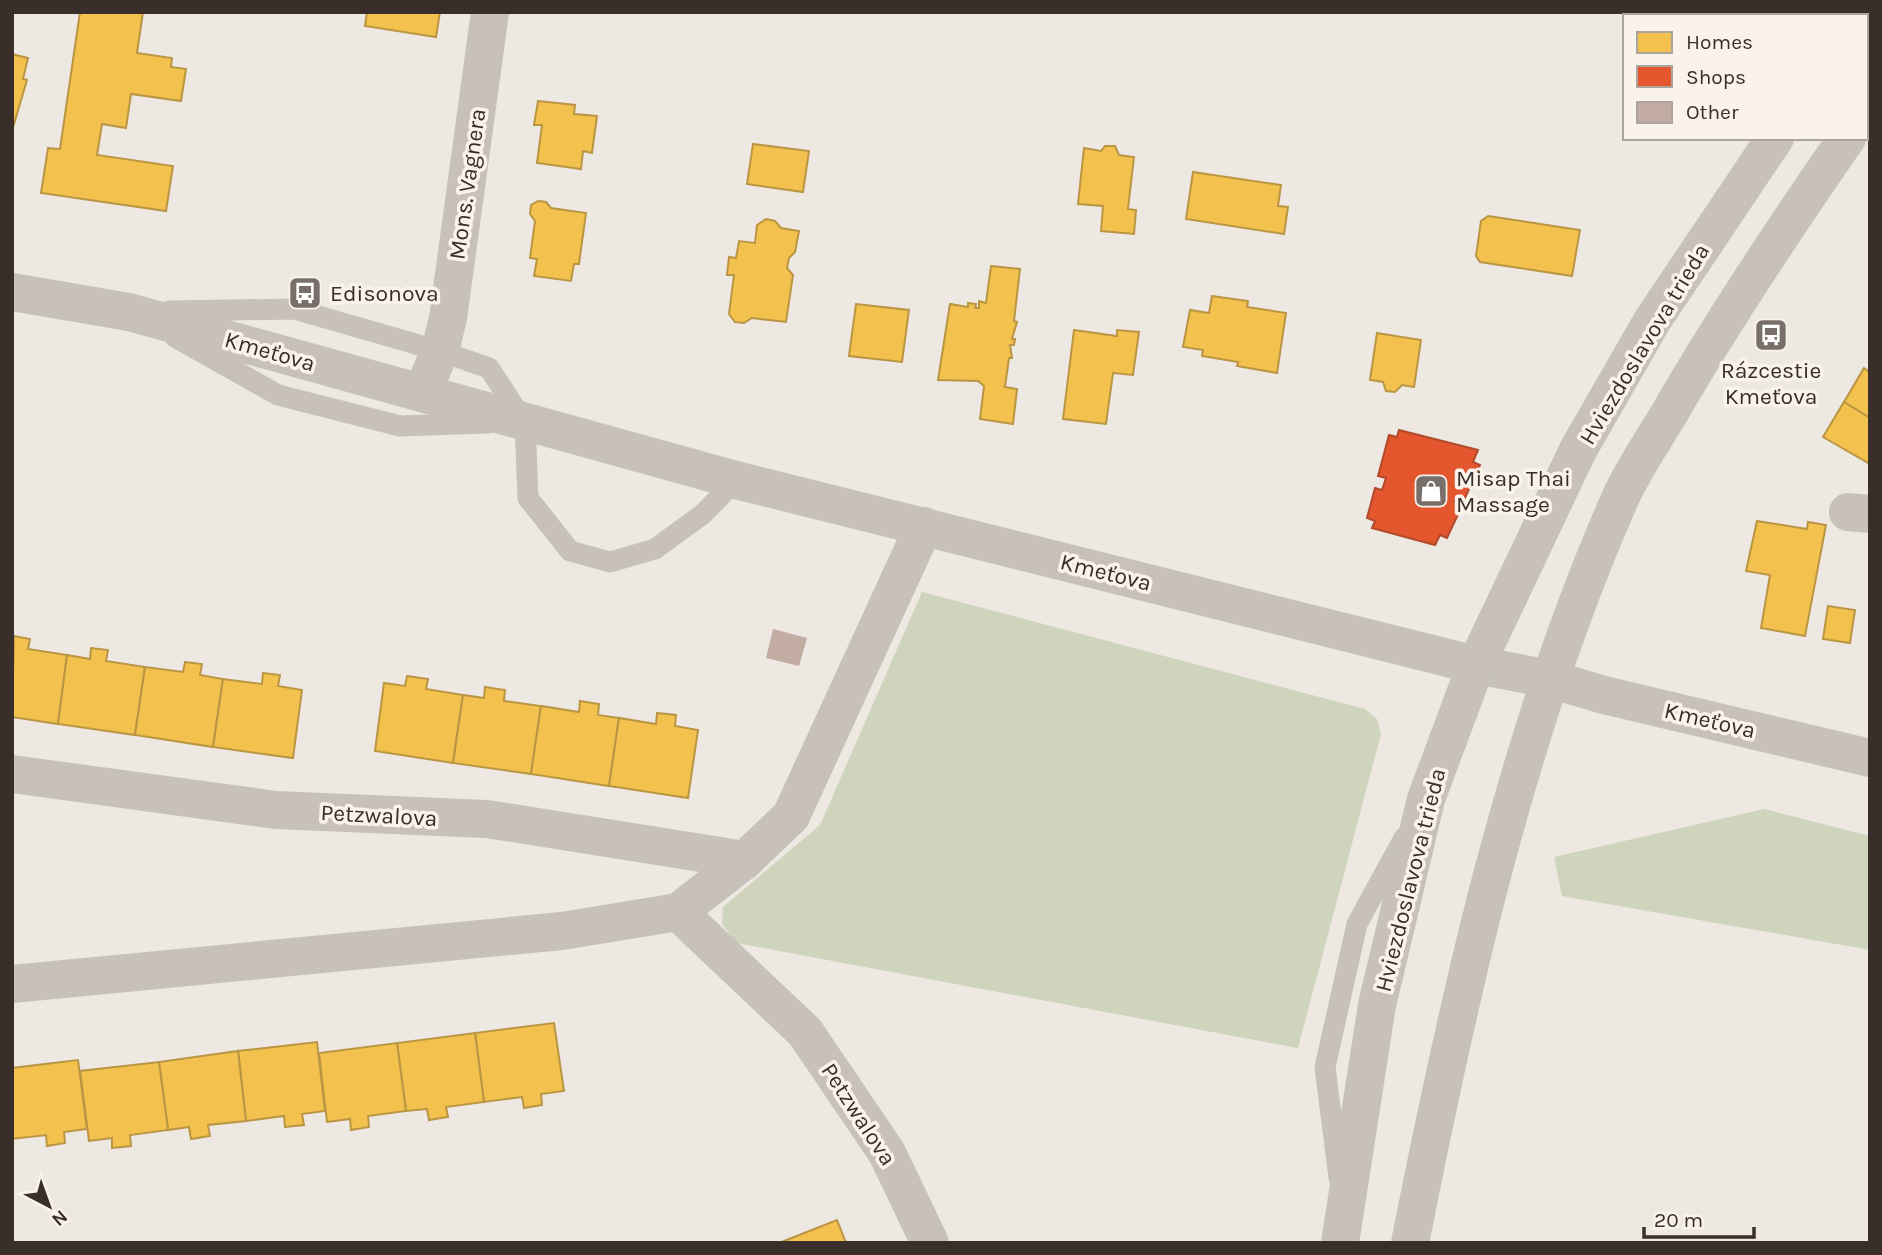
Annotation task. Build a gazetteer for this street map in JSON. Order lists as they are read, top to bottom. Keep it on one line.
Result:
{"streets":{"street":["Mons. Vagnera","Hviezdoslavova trieda","Kmeťova","Petzwalova"]},"crossings":[["Mons. Vagnera","Kmeťova"],["Hviezdoslavova trieda","Kmeťova"]],"places":{"bus stop":["Edisonova","Rázcestie Kmeťova"],"shop":["Misap Thai Massage"]},"legend":["Homes","Shops","Other"],"scale_bar":"20 m","north":"bottom right"}
